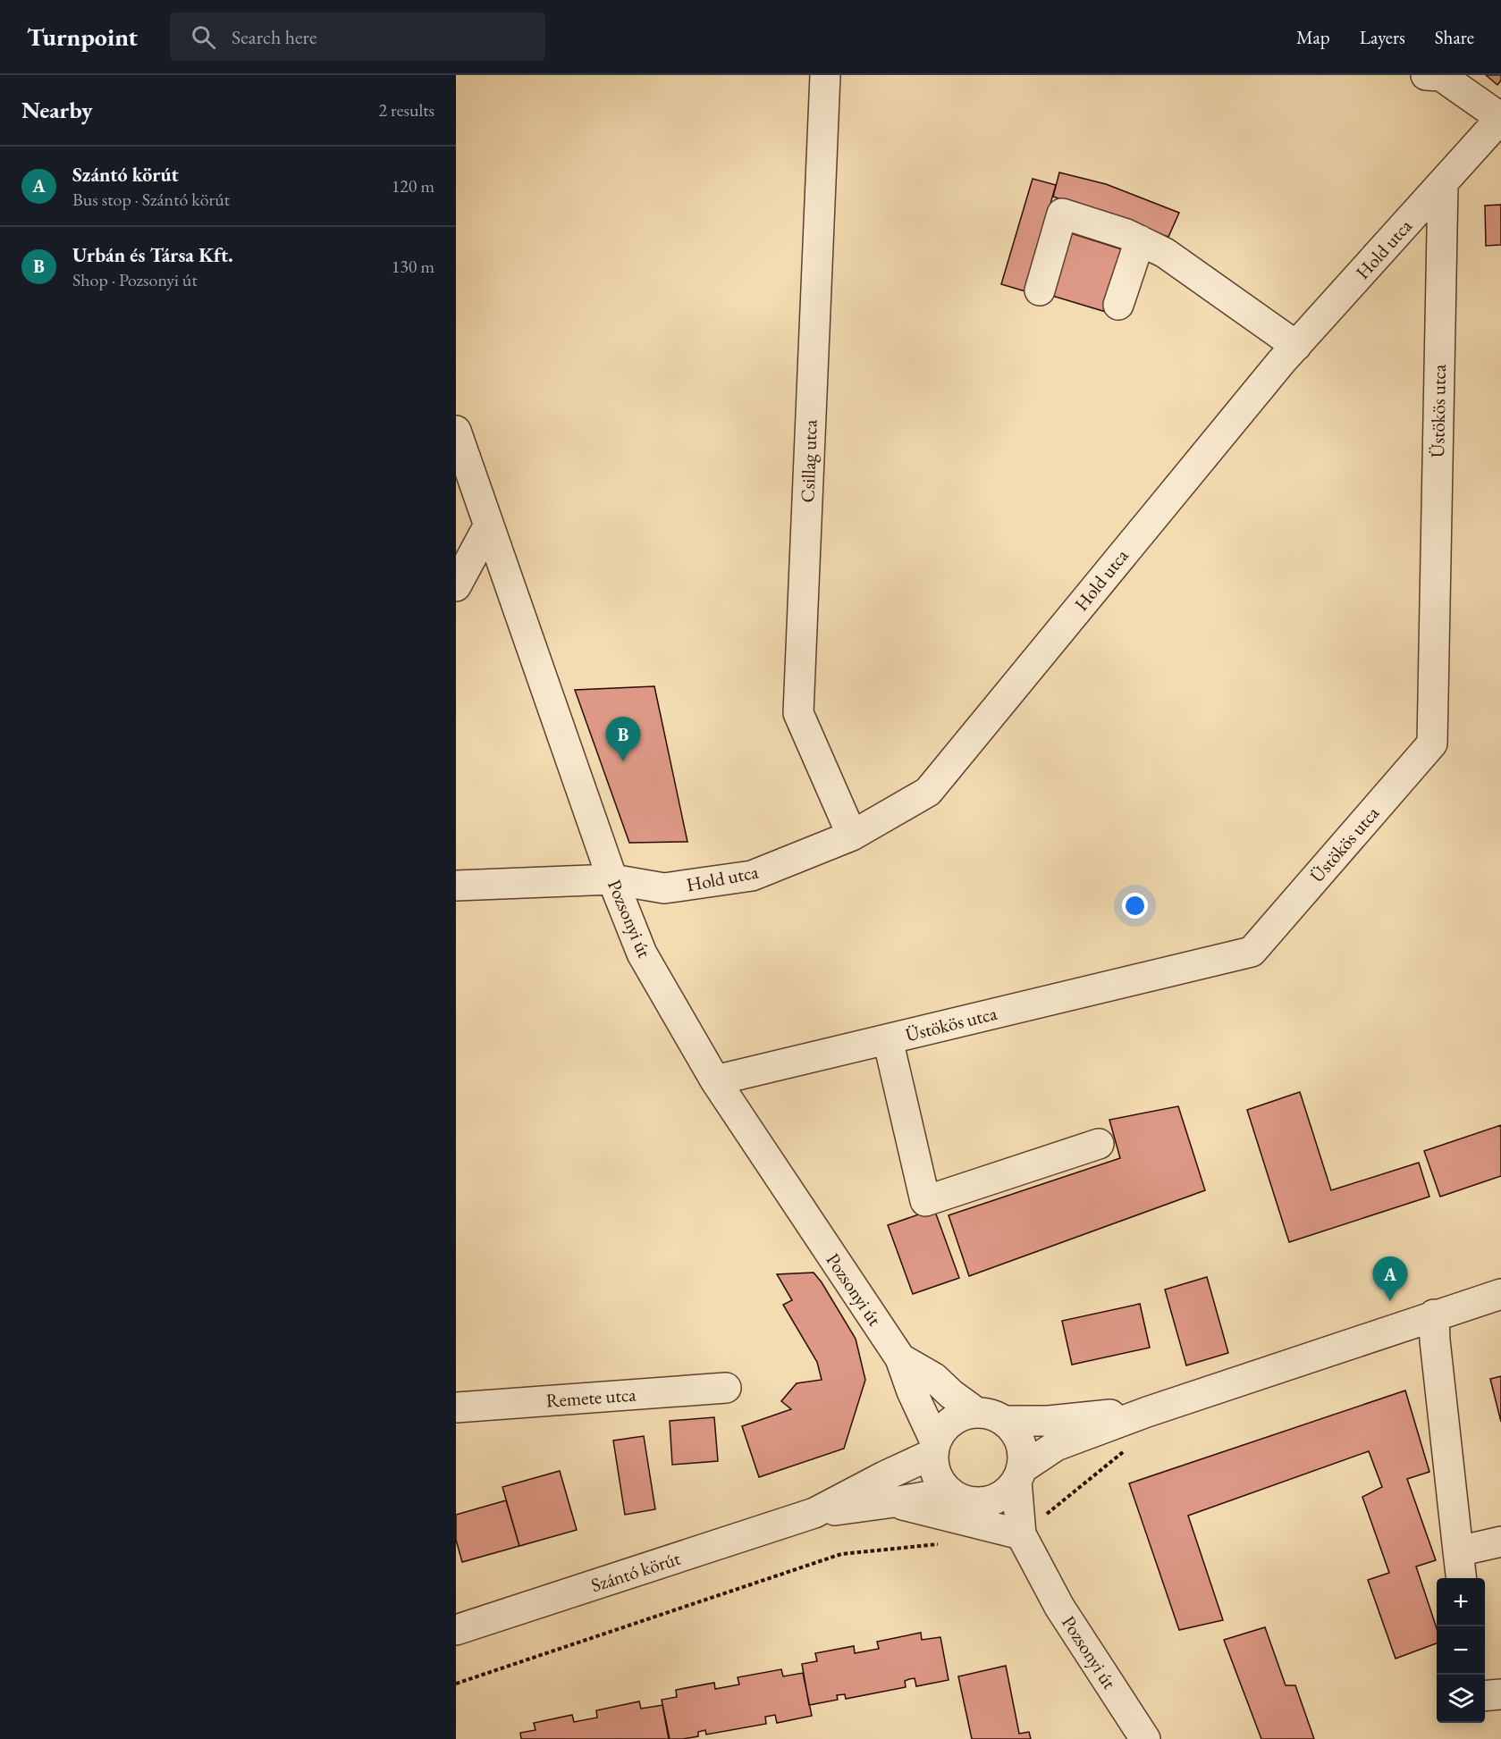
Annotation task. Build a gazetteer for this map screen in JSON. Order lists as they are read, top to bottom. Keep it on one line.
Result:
{"streets":{"street":["Hold utca","Üstökös utca","Csillag utca","Pozsonyi út","Remete utca","Szántó körút"]},"crossings":[["Hold utca","Üstökös utca"],["Hold utca","Csillag utca"],["Hold utca","Pozsonyi út"],["Üstökös utca","Pozsonyi út"],["Pozsonyi út","Szántó körút"]],"page":{"header":"Turnpoint","search":"Search here","nav":["Map","Layers","Share"],"heading":["Nearby","2 results"],"list":[{"mark":"A","name":"Szántó körút","note":"Bus stop · Szántó körút","value":"120 m"},{"mark":"B","name":"Urbán és Társa Kft.","note":"Shop · Pozsonyi út","value":"130 m"}],"pins":["B","A"],"map_buttons":["+","−"]}}
